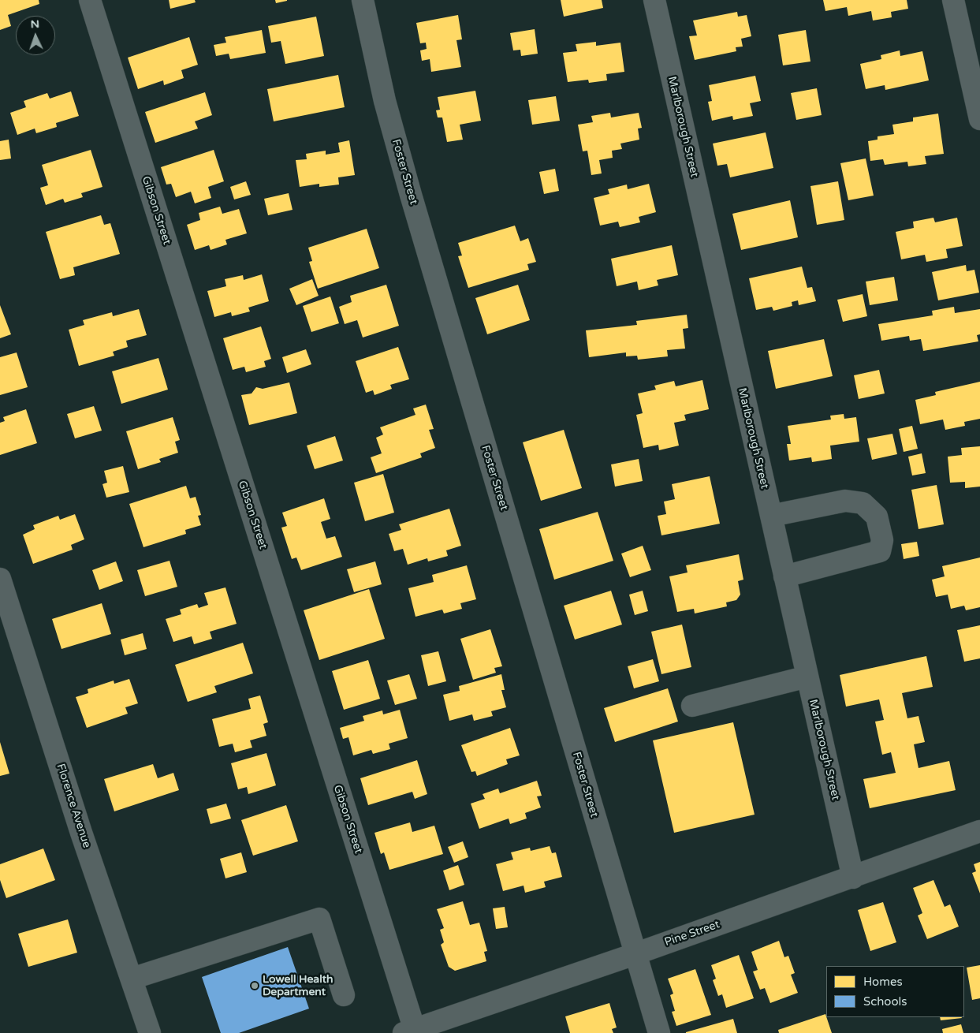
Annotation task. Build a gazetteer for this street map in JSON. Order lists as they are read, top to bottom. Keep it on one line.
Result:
{"streets":{"street":["Marlborough Street","Foster Street","Gibson Street","Florence Avenue","Pine Street"]},"crossings":[["Marlborough Street","Pine Street"],["Foster Street","Pine Street"],["Gibson Street","Pine Street"]],"places":["Lowell Health Department"],"legend":["Homes","Schools"],"north":"top"}
